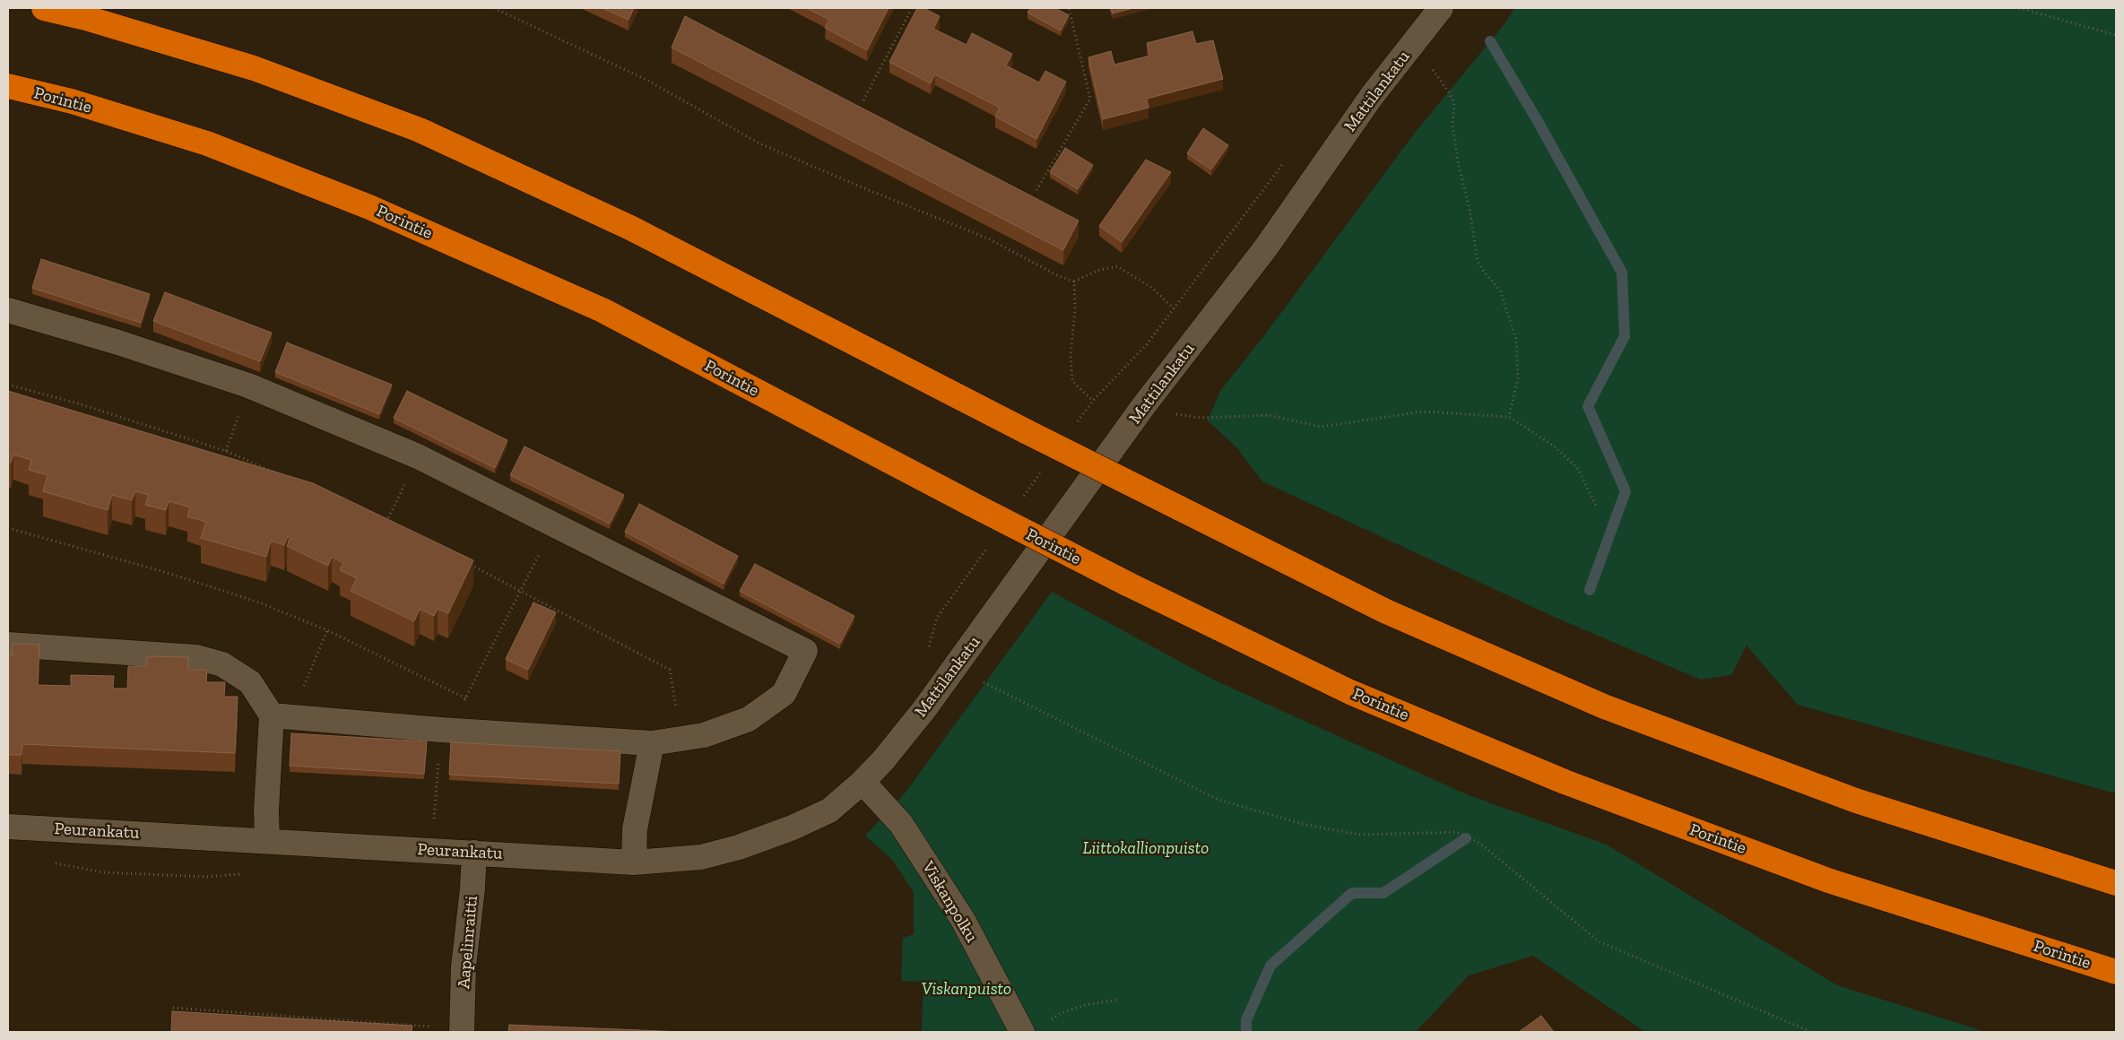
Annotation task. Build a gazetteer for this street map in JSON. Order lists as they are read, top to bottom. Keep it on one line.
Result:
{"streets":{"highway":["Porintie"],"street":["Mattilankatu","Peurankatu","Viskanpolku","Aapelinraitti"]},"crossings":[["Mattilankatu","Peurankatu"],["Peurankatu","Viskanpolku"],["Peurankatu","Aapelinraitti"]],"parks":["Liittokallionpuisto","Viskanpuisto"]}
